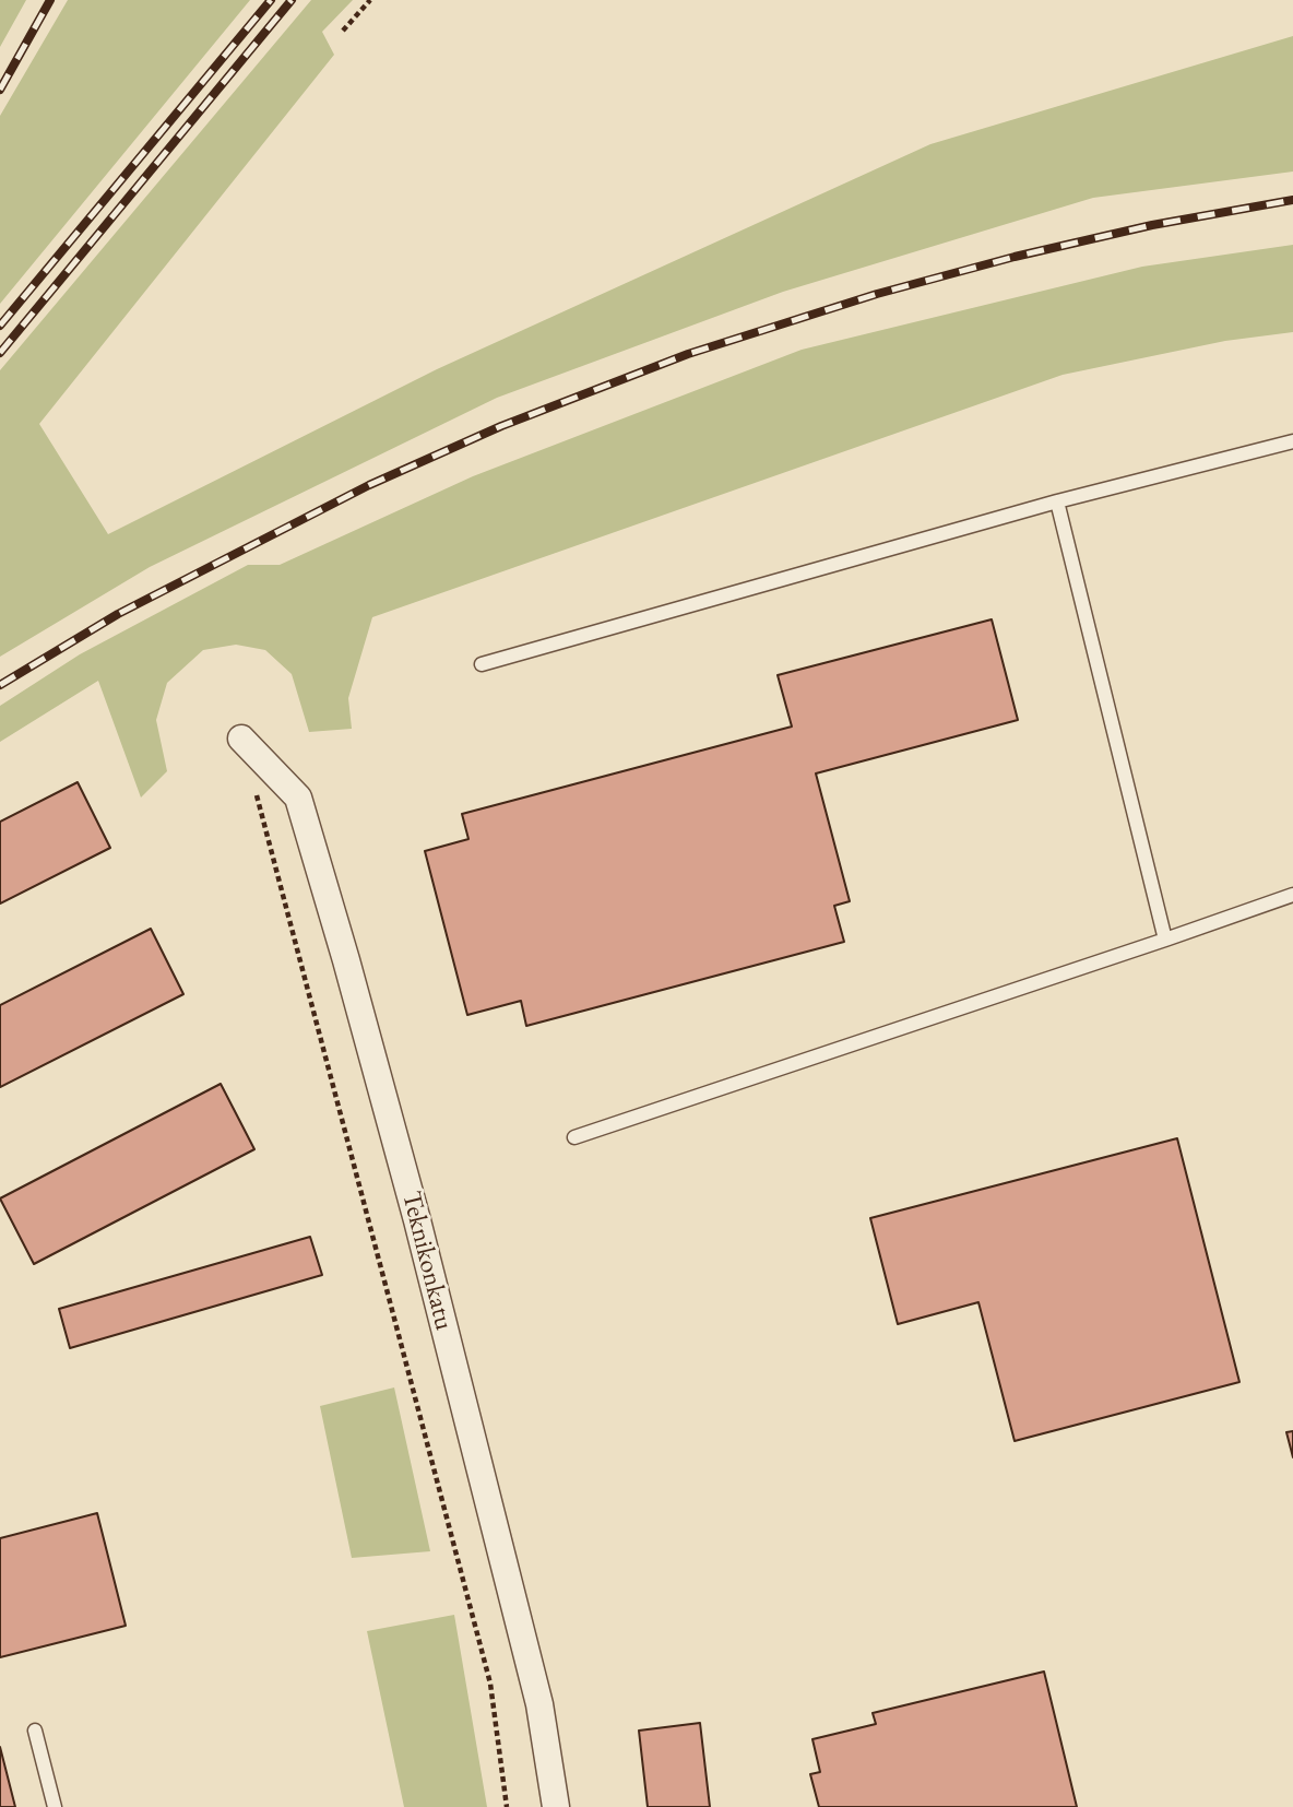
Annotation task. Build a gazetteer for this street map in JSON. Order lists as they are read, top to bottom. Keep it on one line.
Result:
{"streets":{"street":["Teknikonkatu"]}}
